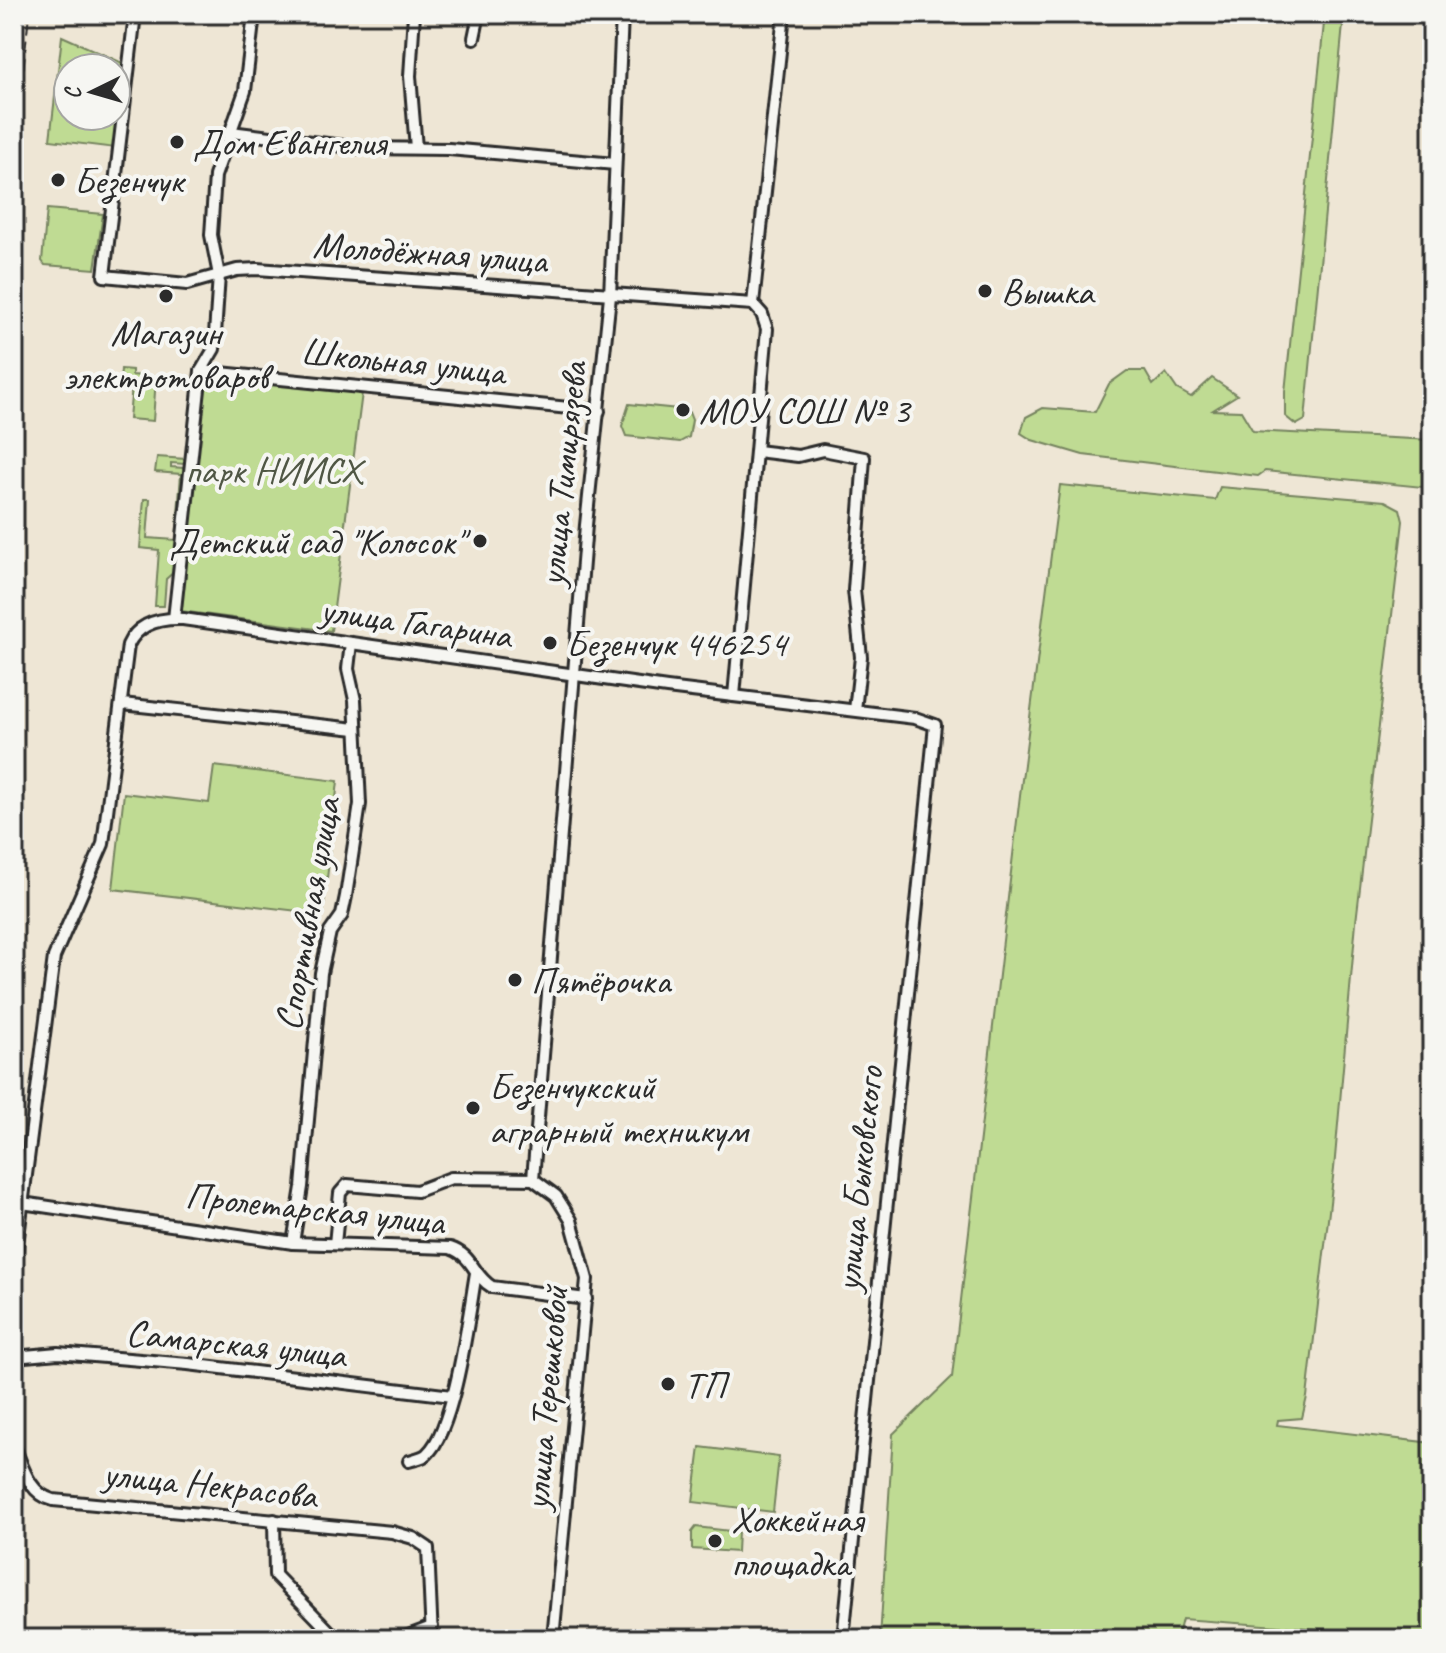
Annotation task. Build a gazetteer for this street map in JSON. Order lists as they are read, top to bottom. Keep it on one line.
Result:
{"streets":{"street":["Молодёжная улица","Школьная улица","улица Тимирязева","улица Гагарина","Спортивная улица","улица Быковского","Пролетарская улица","Самарская улица","улица Терешковой","улица Некрасова"]},"crossings":[["Молодёжная улица","улица Тимирязева"],["Школьная улица","улица Тимирязева"],["улица Тимирязева","улица Гагарина"],["улица Тимирязева","улица Терешковой"],["улица Гагарина","Спортивная улица"],["улица Гагарина","улица Быковского"],["Спортивная улица","Пролетарская улица"],["Пролетарская улица","улица Терешковой"]],"parks":["парк НИИСХ"],"places":["Дом Евангелия","Безенчук","Вышка","Магазин электротоваров","МОУ СОШ № 3","Детский сад \"Колосок\"","Безенчук 446254","Пятёрочка","Безенчукский аграрный техникум","ТП","Хоккейная площадка"],"north":"left"}
